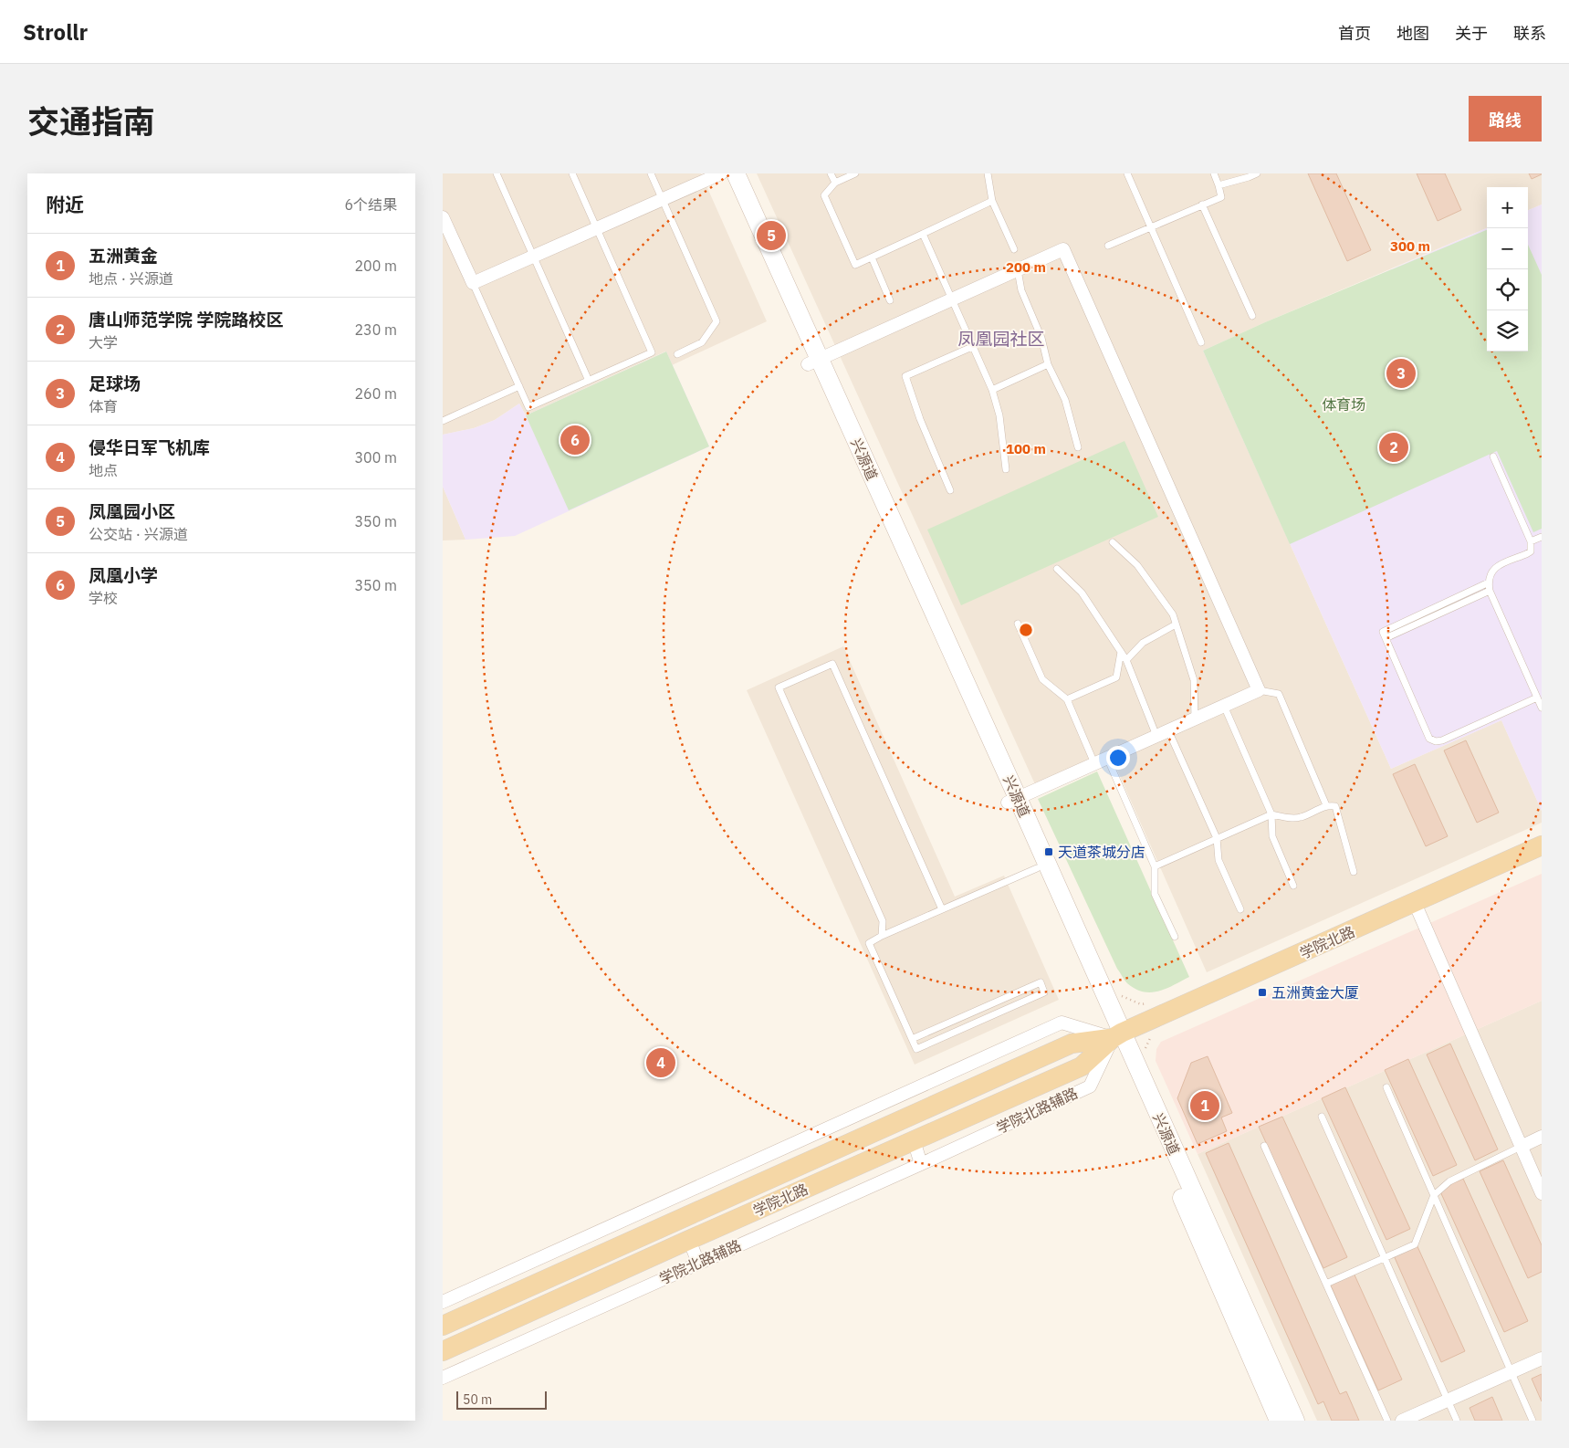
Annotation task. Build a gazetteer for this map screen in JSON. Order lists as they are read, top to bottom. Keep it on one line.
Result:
{"streets":{"main road":["兴源道","学院北路"],"street":["学院北路辅路"]},"crossings":[["兴源道","学院北路"],["兴源道","学院北路辅路"],["学院北路","学院北路辅路"]],"districts":["凤凰园社区"],"parks":["体育场"],"places":{"transit":["天道茶城分店","五洲黄金大厦"]},"scale_bar":"50 m","page":{"header":"Strollr","nav":["首页","地图","关于","联系"],"title":"交通指南","buttons":"路线","heading":["附近","6个结果"],"map_buttons":["+","−"],"pins":["5","3","6","2","4","1"],"list":[{"mark":"1","name":"五洲黄金","note":"地点 · 兴源道","value":"200 m"},{"mark":"2","name":"唐山师范学院 学院路校区","note":"大学","value":"230 m"},{"mark":"3","name":"足球场","note":"体育","value":"260 m"},{"mark":"4","name":"侵华日军飞机库","note":"地点","value":"300 m"},{"mark":"5","name":"凤凰园小区","note":"公交站 · 兴源道","value":"350 m"},{"mark":"6","name":"凤凰小学","note":"学校","value":"350 m"}],"scale":"50 m"},"rings":["300 m","200 m","100 m"]}
